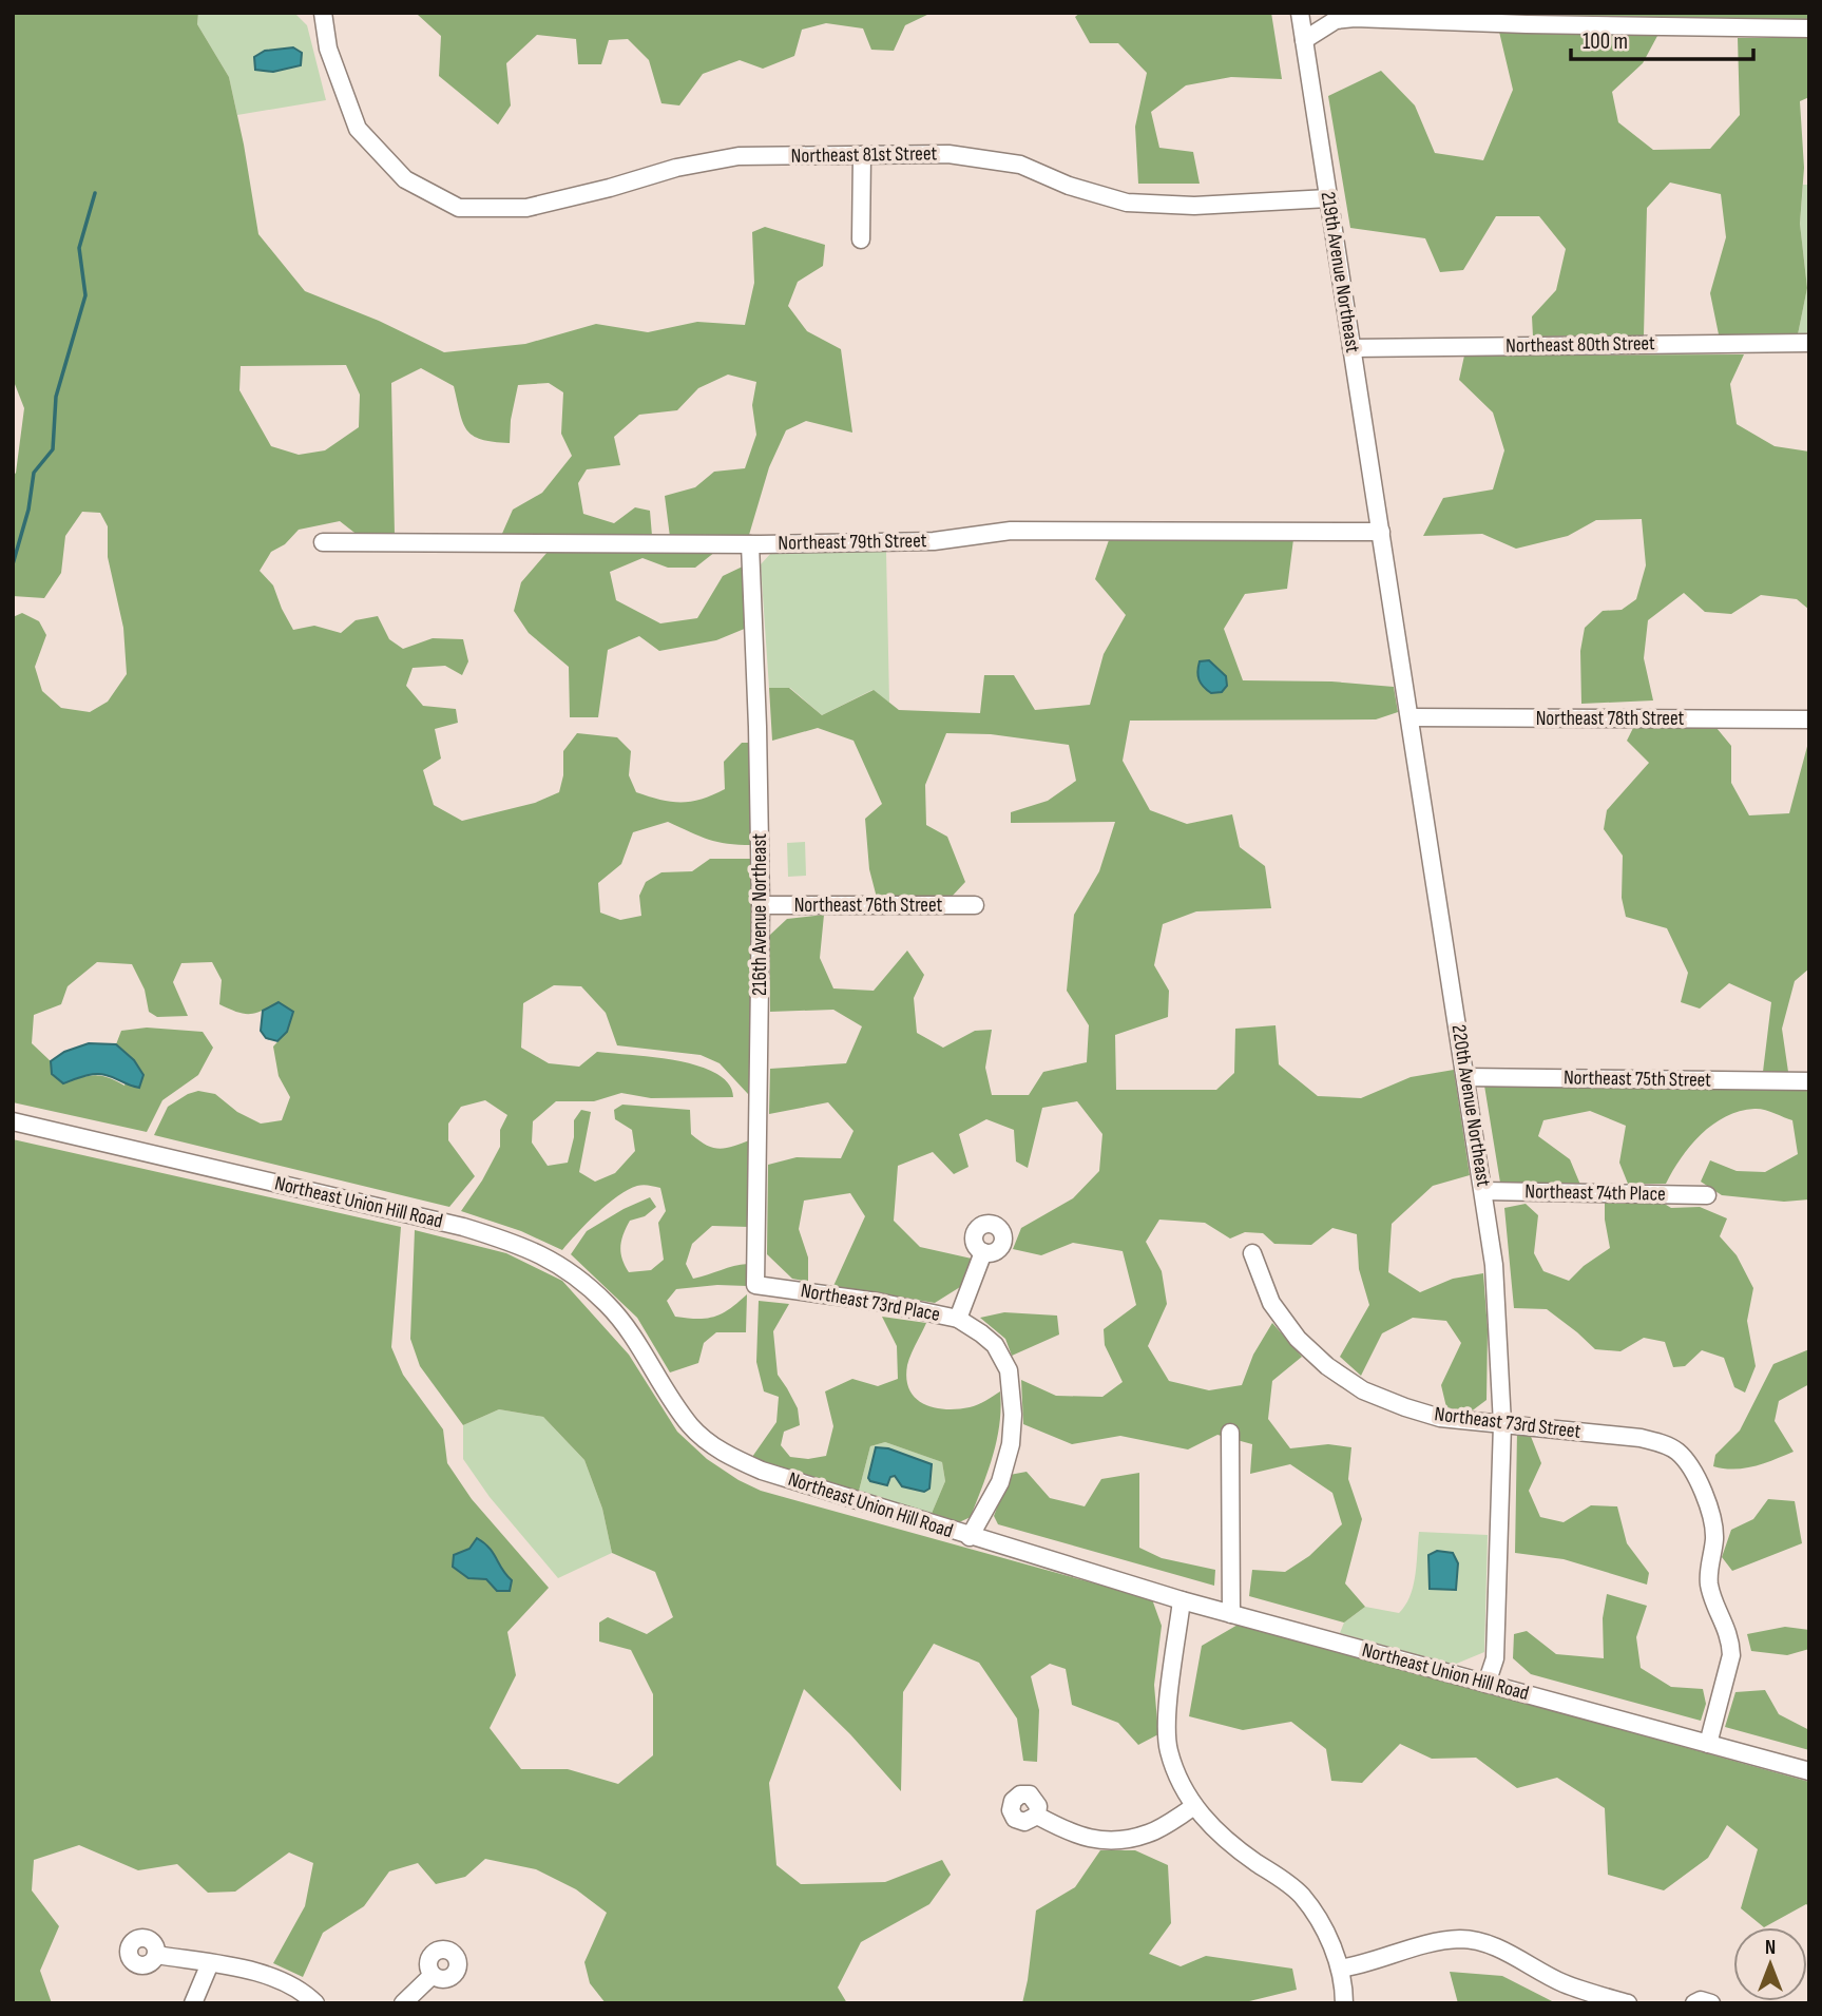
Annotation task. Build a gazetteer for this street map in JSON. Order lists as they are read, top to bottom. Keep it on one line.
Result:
{"streets":{"street":["Northeast 81st Street","219th Avenue Northeast","Northeast 80th Street","Northeast 79th Street","Northeast 78th Street","Northeast 76th Street","216th Avenue Northeast","Northeast 75th Street","220th Avenue Northeast","Northeast 74th Place","Northeast Union Hill Road","Northeast 73rd Place","Northeast 73rd Street"]},"crossings":[["Northeast 81st Street","219th Avenue Northeast"],["219th Avenue Northeast","Northeast 80th Street"],["219th Avenue Northeast","Northeast 79th Street"],["219th Avenue Northeast","220th Avenue Northeast"],["Northeast 79th Street","216th Avenue Northeast"],["Northeast 79th Street","220th Avenue Northeast"],["Northeast 78th Street","220th Avenue Northeast"],["Northeast 76th Street","216th Avenue Northeast"],["216th Avenue Northeast","Northeast 73rd Place"],["Northeast 75th Street","220th Avenue Northeast"],["220th Avenue Northeast","Northeast 74th Place"],["220th Avenue Northeast","Northeast Union Hill Road"],["220th Avenue Northeast","Northeast 73rd Street"],["Northeast Union Hill Road","Northeast 73rd Place"],["Northeast Union Hill Road","Northeast 73rd Street"]],"scale_bar":"100 m","north":"top"}
